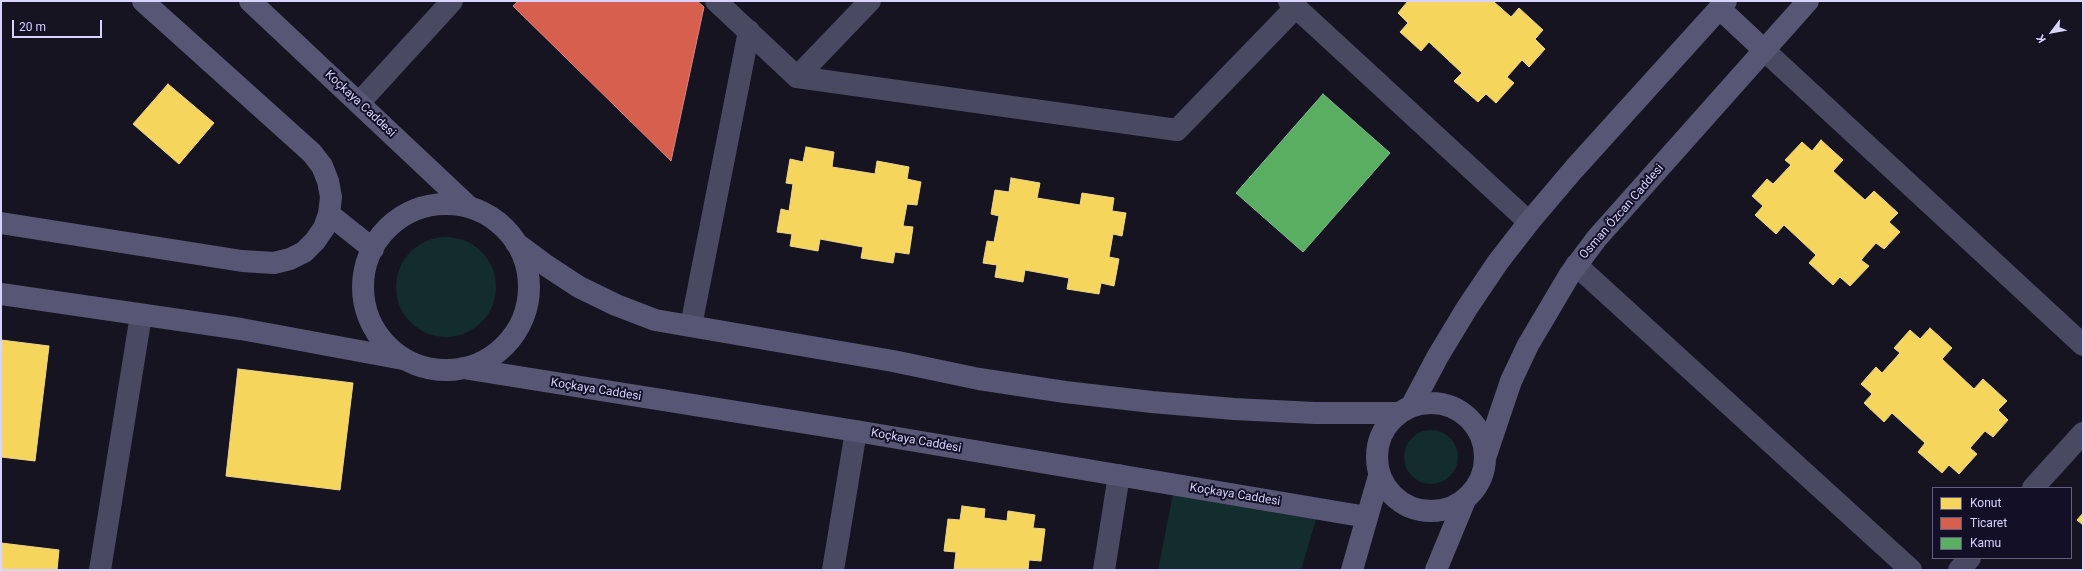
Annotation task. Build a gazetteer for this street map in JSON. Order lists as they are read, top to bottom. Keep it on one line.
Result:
{"streets":{"main road":["Koçkaya Caddesi","Osman Özcan Caddesi"]},"legend":["Konut","Ticaret","Kamu"],"scale_bar":"20 m","north":"bottom left"}
